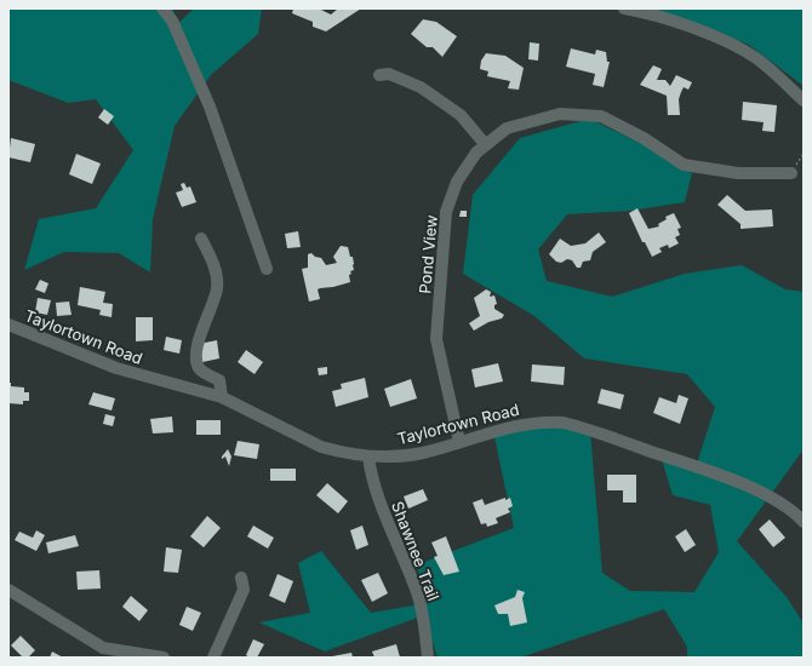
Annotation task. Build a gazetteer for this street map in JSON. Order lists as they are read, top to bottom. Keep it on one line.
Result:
{"streets":{"street":["Pond View","Taylortown Road","Shawnee Trail"]},"crossings":[["Pond View","Taylortown Road"],["Taylortown Road","Shawnee Trail"]]}
